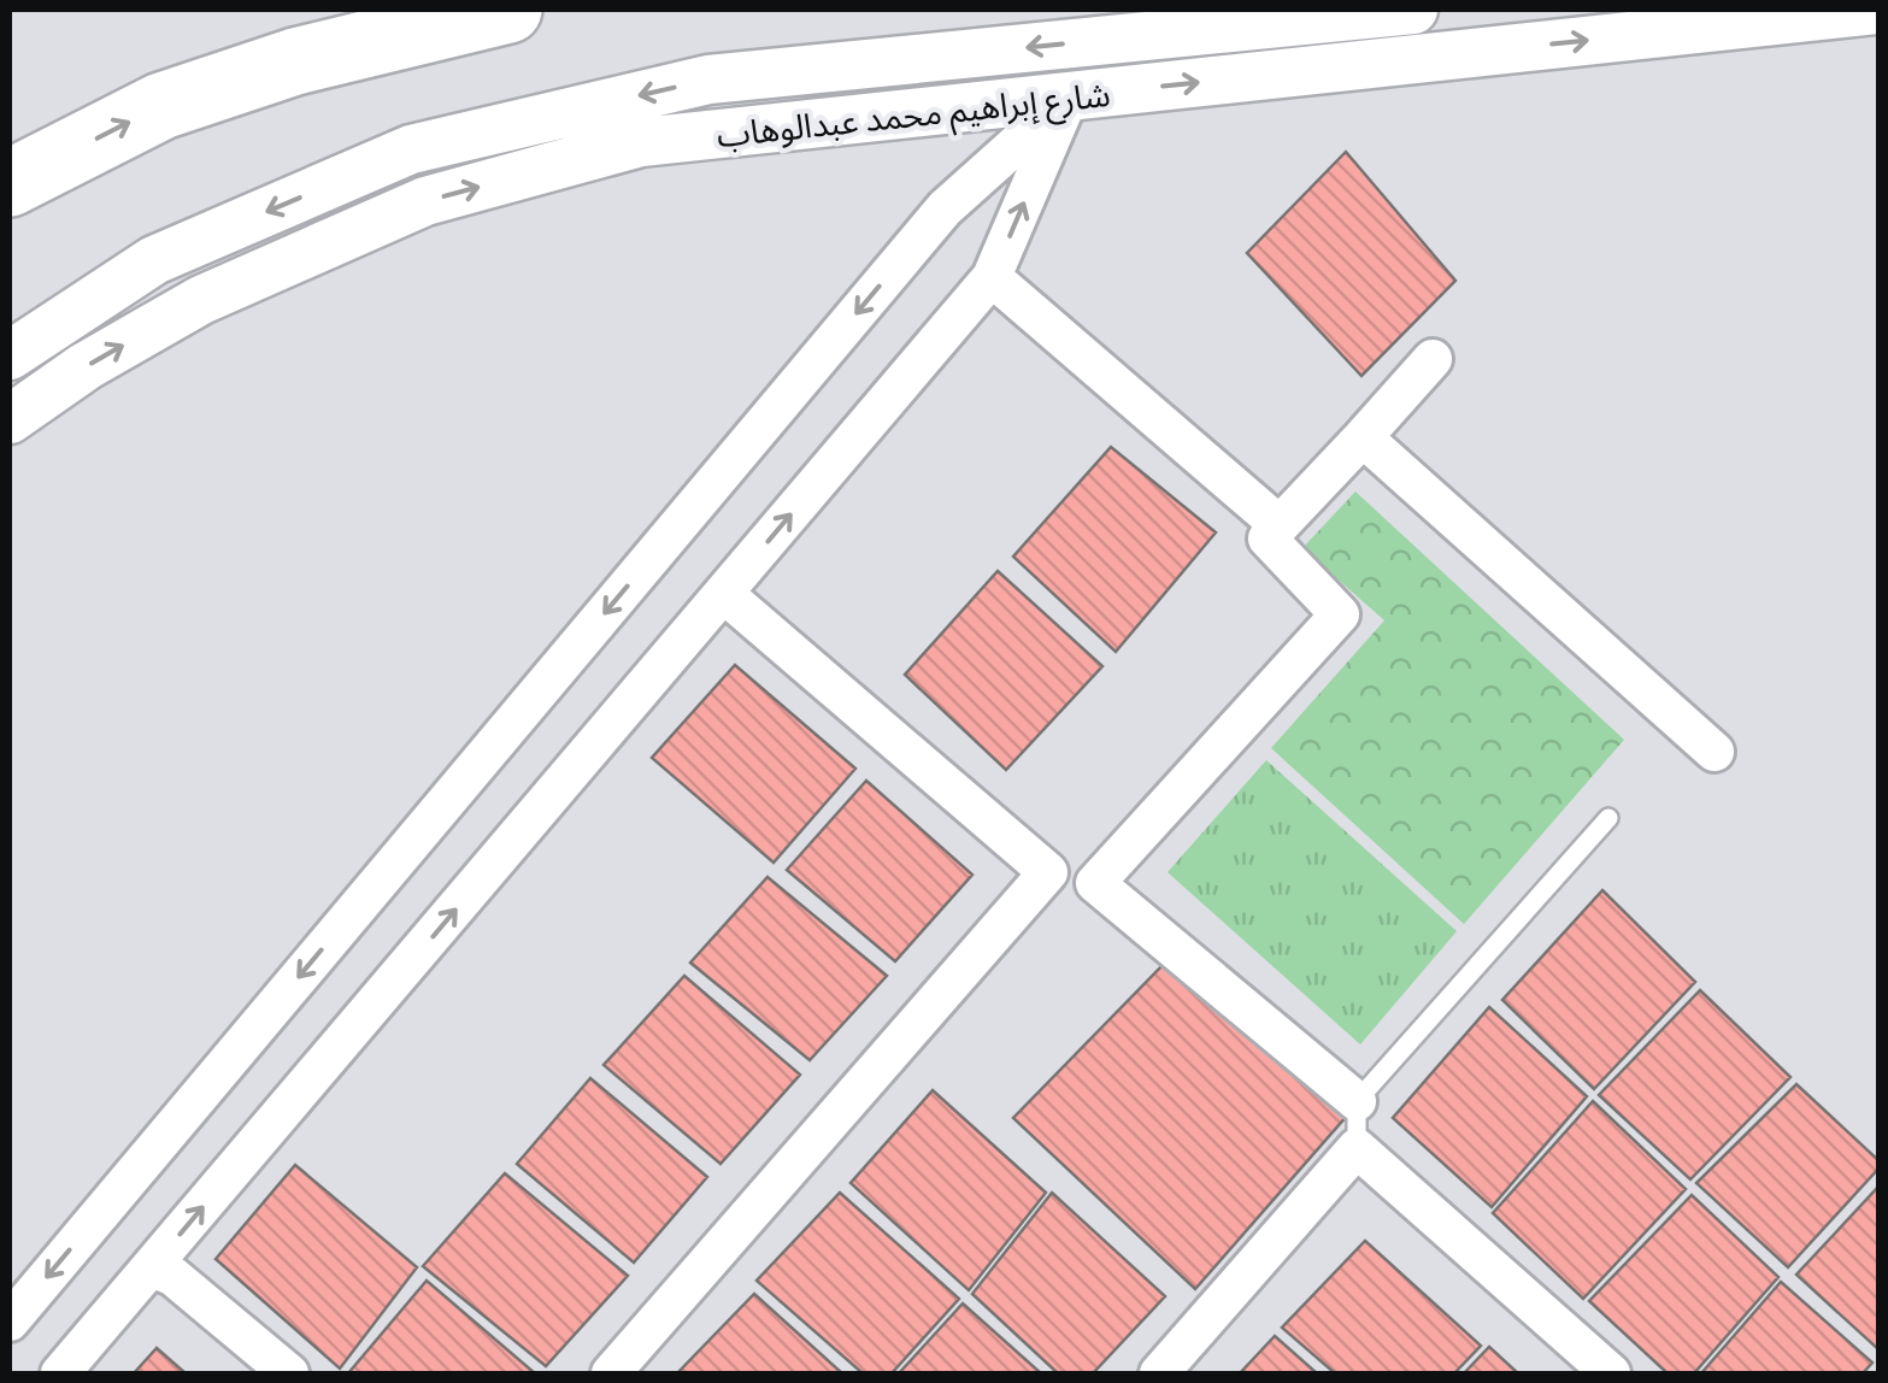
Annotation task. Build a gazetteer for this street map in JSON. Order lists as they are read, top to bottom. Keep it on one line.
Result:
{"streets":{"street":["شارع إبراهيم محمد عبدالوهاب"]}}
